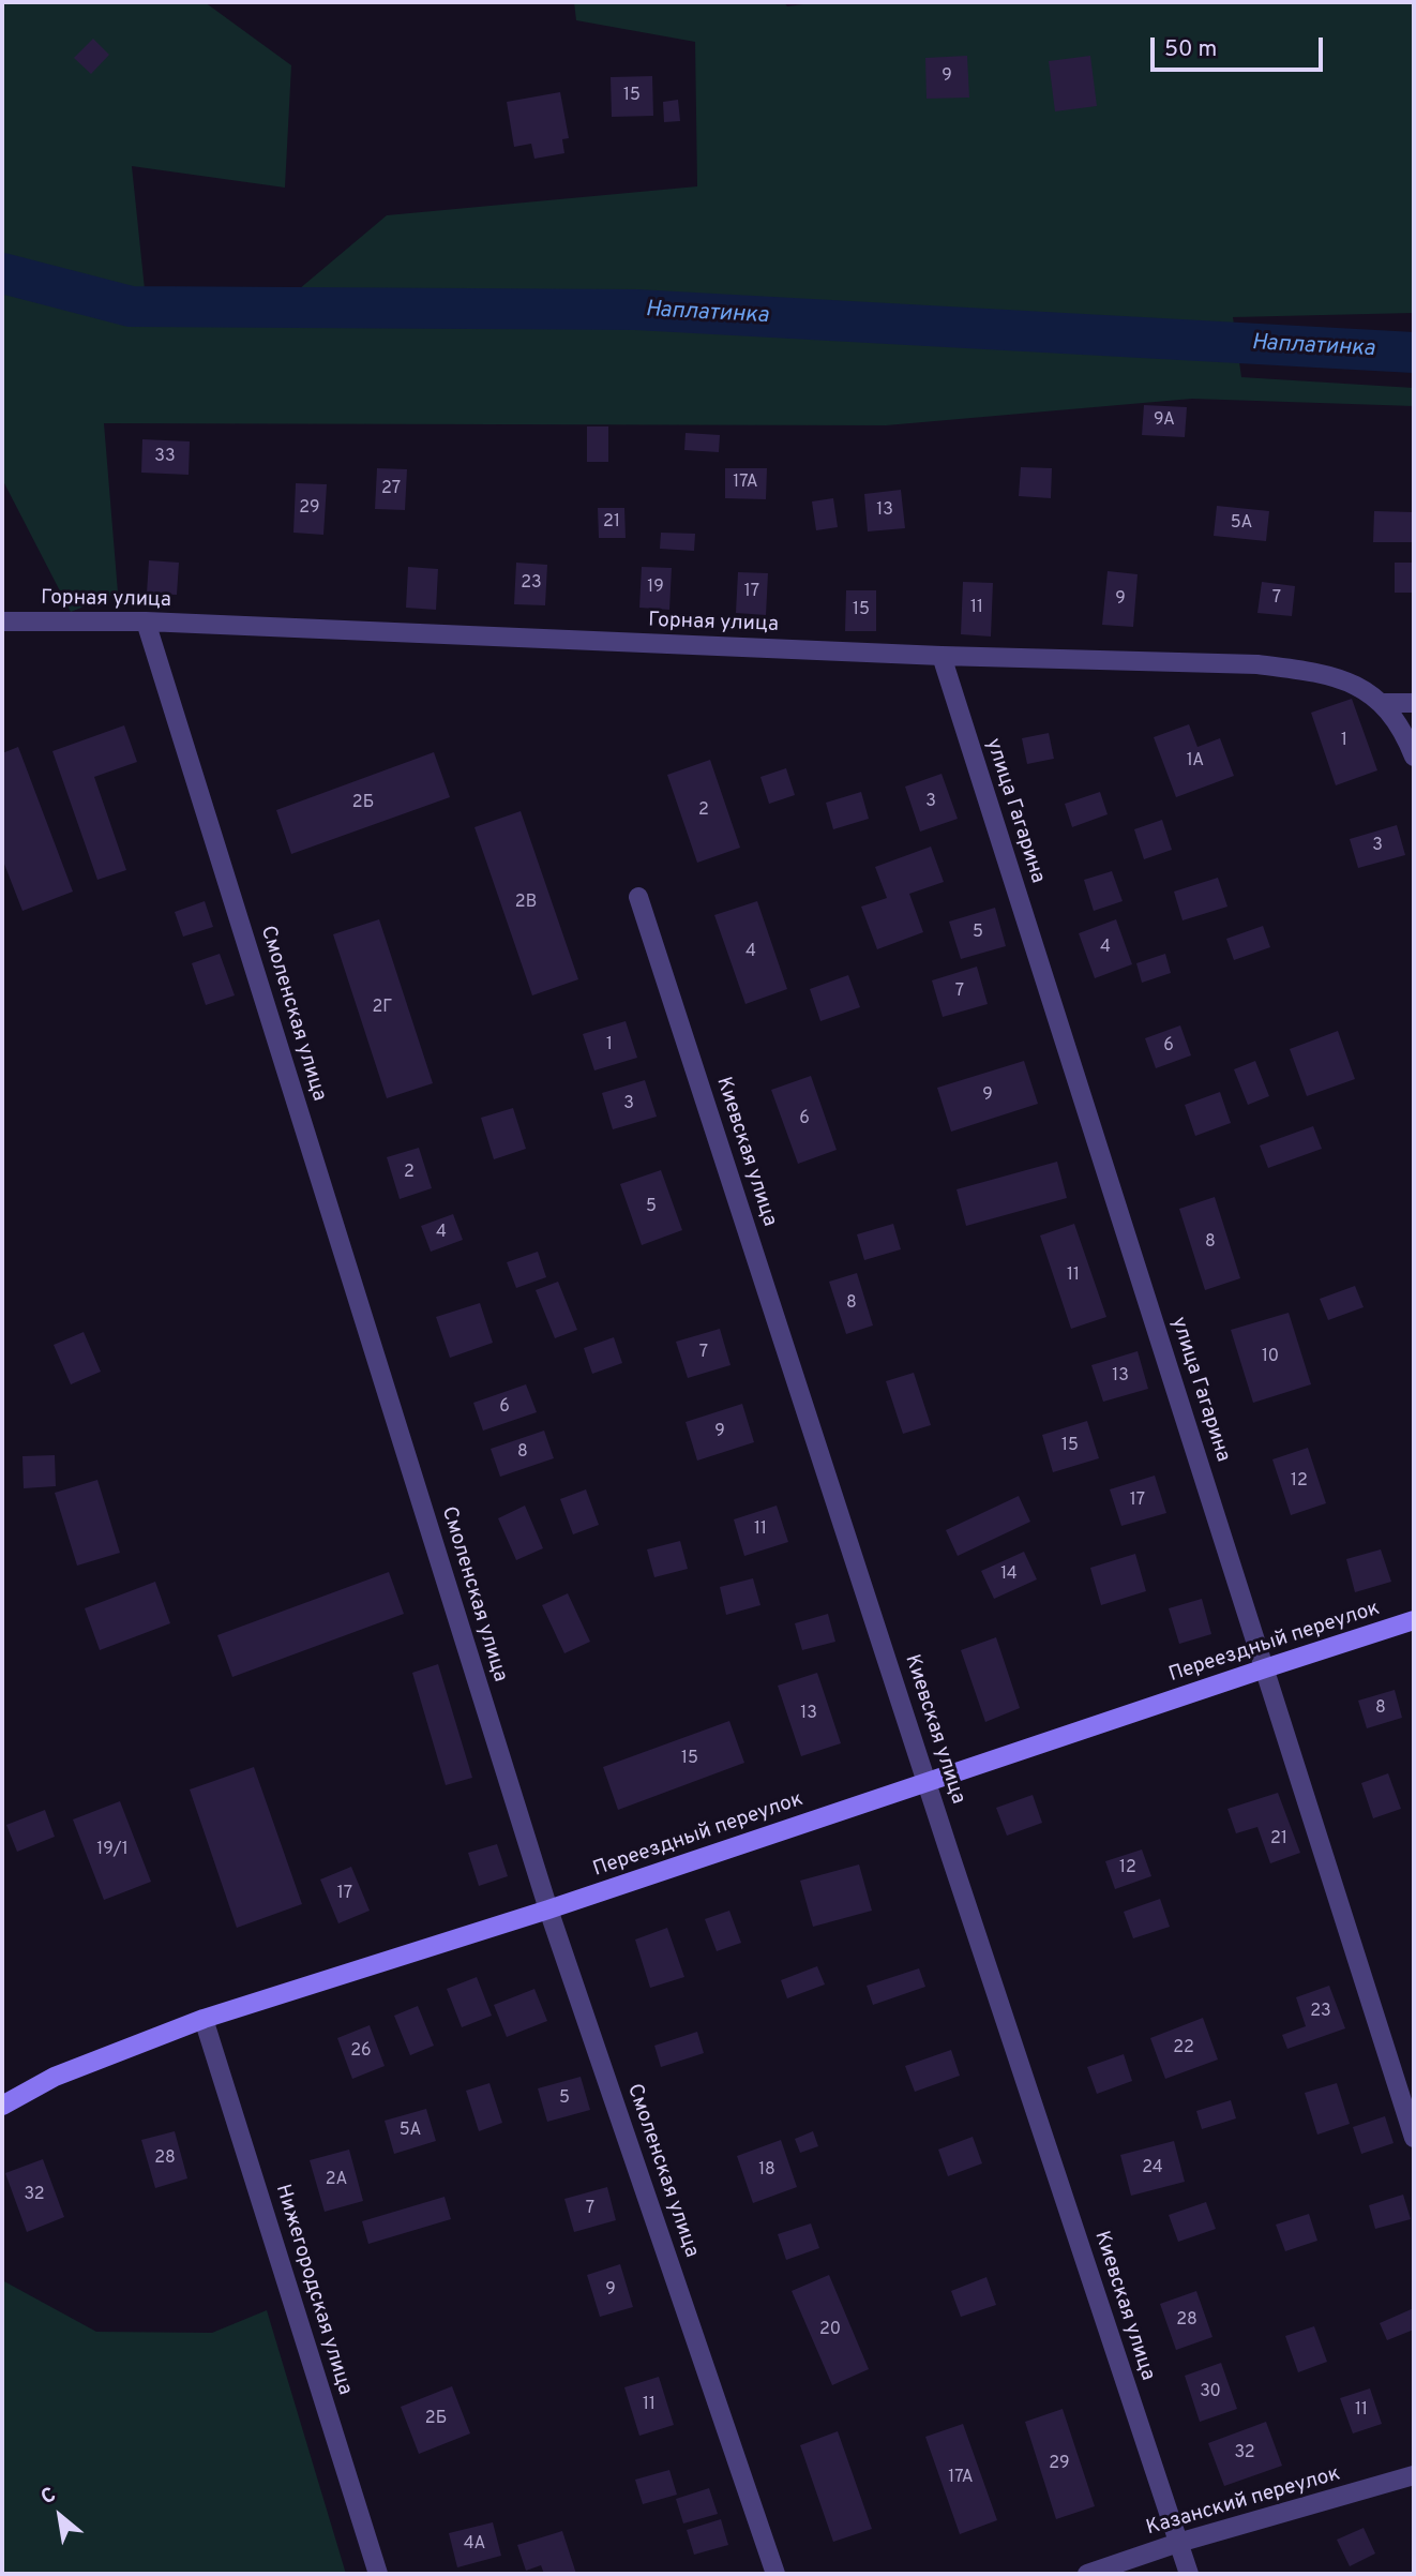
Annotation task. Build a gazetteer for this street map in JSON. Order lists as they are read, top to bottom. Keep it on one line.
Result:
{"streets":{"street":["Горная улица","улица Гагарина","Смоленская улица","Киевская улица","Переездный переулок","Нижегородская улица","Казанский переулок"]},"crossings":[["Горная улица","улица Гагарина"],["Горная улица","Смоленская улица"],["улица Гагарина","Переездный переулок"],["Смоленская улица","Переездный переулок"],["Киевская улица","Переездный переулок"],["Киевская улица","Казанский переулок"],["Переездный переулок","Нижегородская улица"]],"water":["Наплатинка"],"house_numbers":["9","15","9А","33","17А","27","29","13","21","5А","23","19","17","7","9","11","15","1","1A","3","2Б","2","3","2В","5","4","4","7","2Г","1","6","9","3","6","2","5","4","8","11","8","7","10","13","6","9","15","8","12","17","11","14","8","13","15","21","19/1","12","17","23","22","26","5","5А","28","24","18","2А","32","7","9","28","20","30","11","11","2Б","32","29","17А","4А"],"scale_bar":"50 m","north":"top left"}
